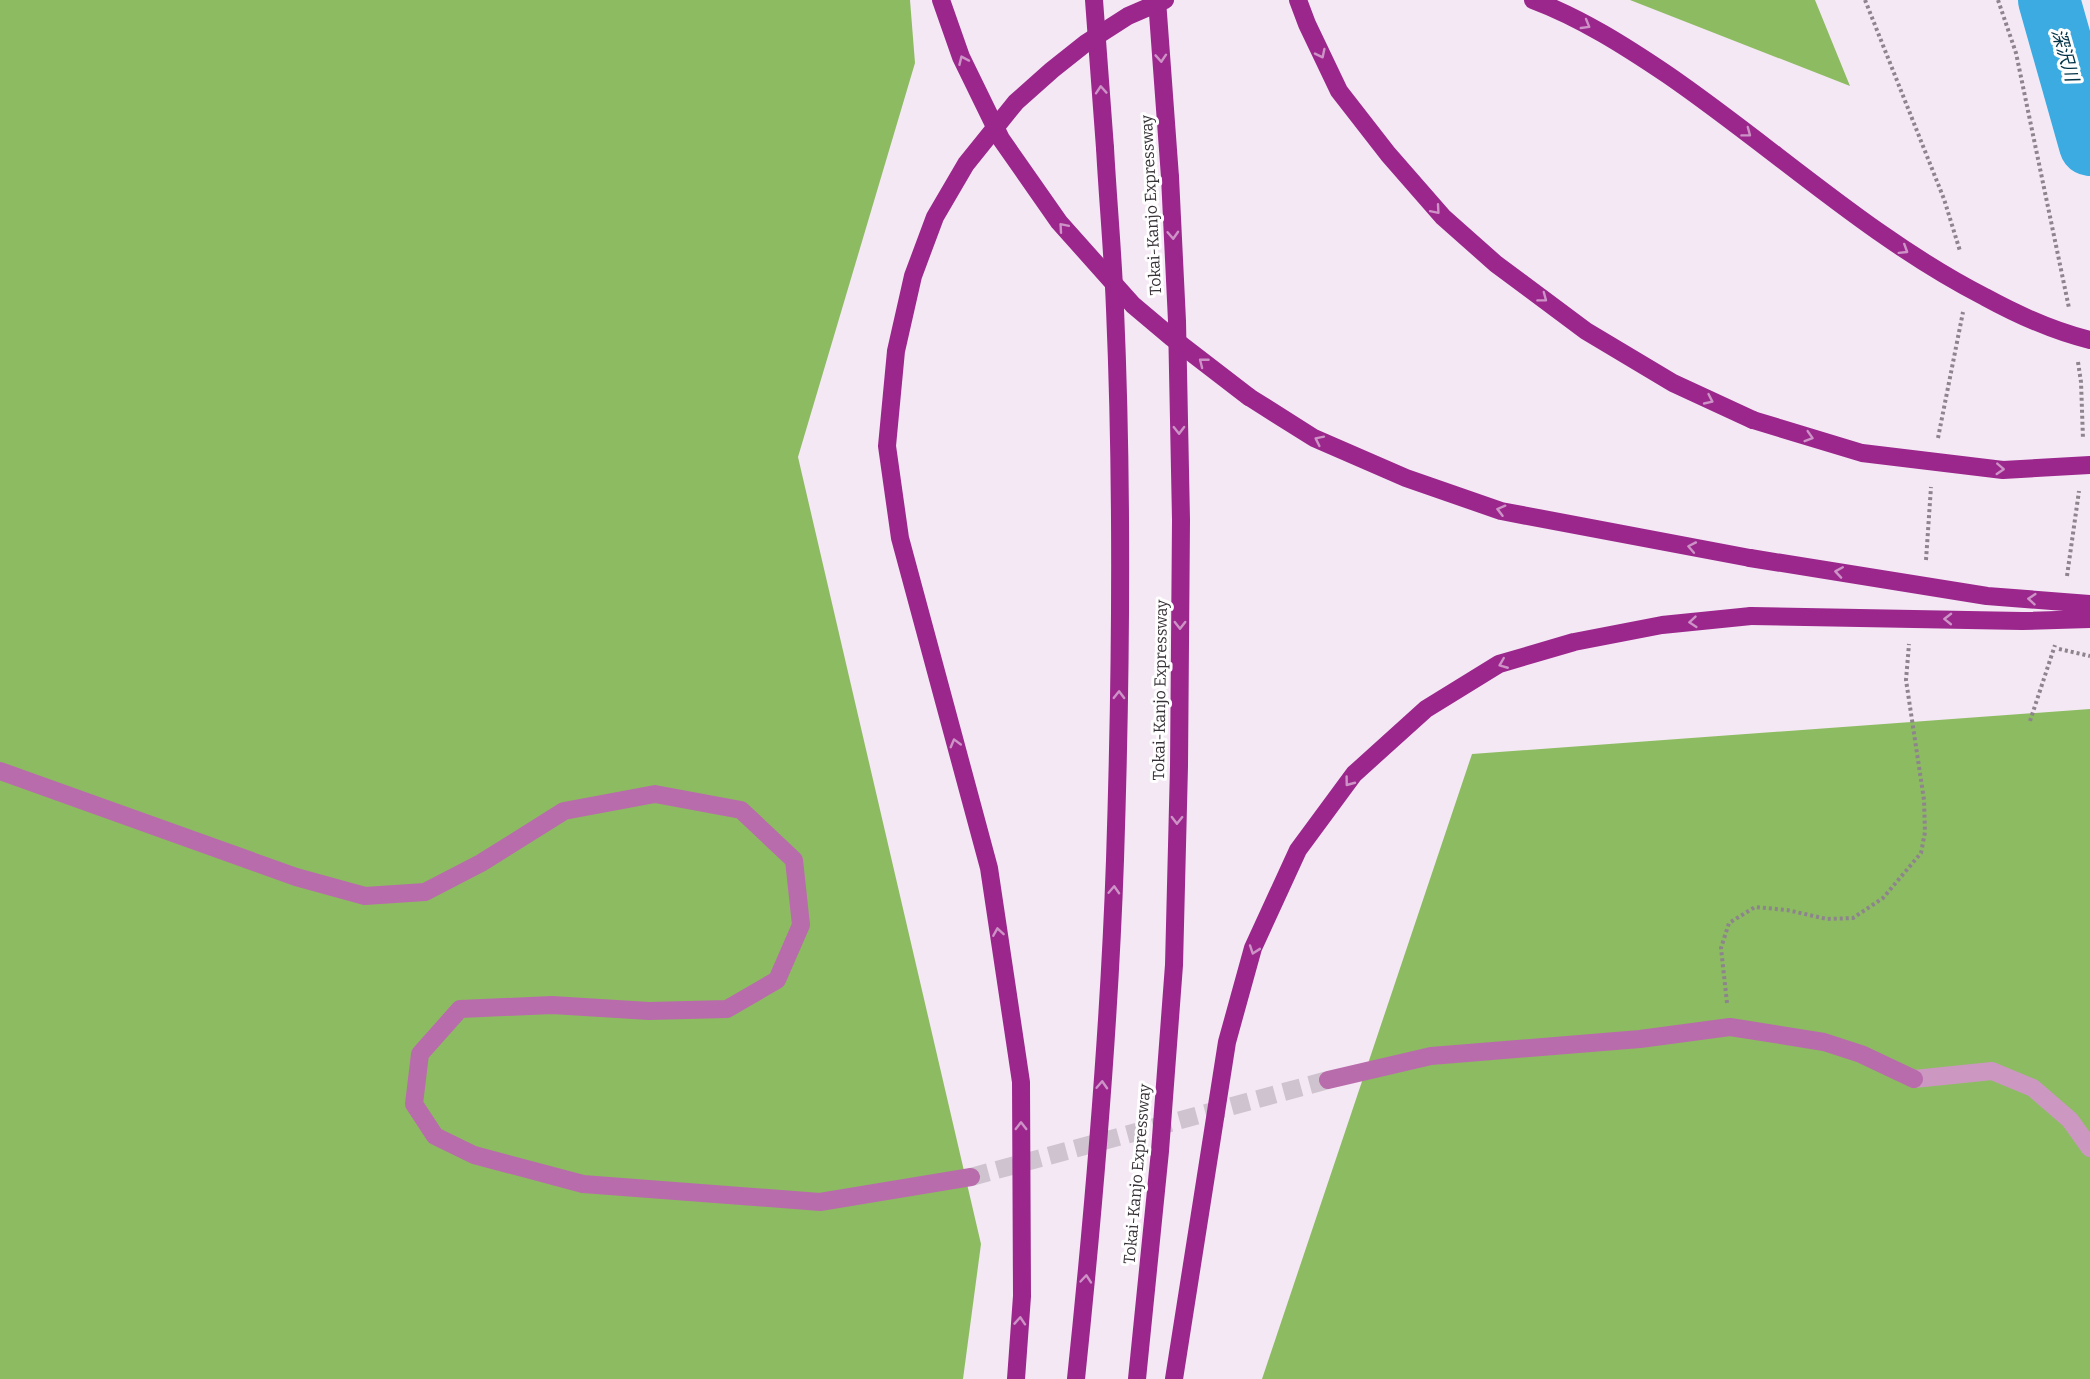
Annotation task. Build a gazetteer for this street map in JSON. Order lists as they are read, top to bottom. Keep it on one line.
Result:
{"streets":{"highway":["Tokai-Kanjo Expressway"]},"water":["深沢川"]}
